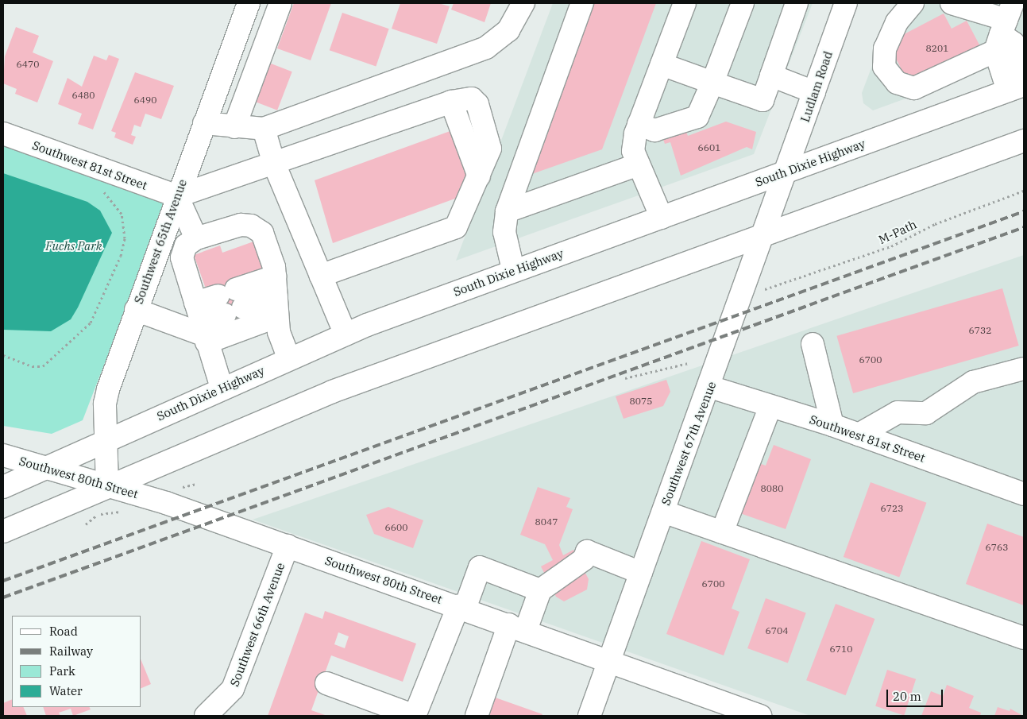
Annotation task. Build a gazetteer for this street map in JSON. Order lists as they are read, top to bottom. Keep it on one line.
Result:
{"streets":{"main road":["Ludlam Road","South Dixie Highway","Southwest 81st Street","Southwest 65th Avenue","Southwest 67th Avenue","Southwest 80th Street","Southwest 66th Avenue"],"path":["M-Path"]},"crossings":[["Ludlam Road","South Dixie Highway"],["Ludlam Road","Southwest 67th Avenue"],["South Dixie Highway","Southwest 65th Avenue"],["South Dixie Highway","Southwest 67th Avenue"],["South Dixie Highway","Southwest 80th Street"],["Southwest 81st Street","Southwest 65th Avenue"],["Southwest 81st Street","Southwest 67th Avenue"],["Southwest 65th Avenue","Southwest 80th Street"],["Southwest 67th Avenue","Southwest 80th Street"],["Southwest 80th Street","Southwest 66th Avenue"]],"parks":["Fuchs Park"],"house_numbers":["8201","6470","6480","6490","6601","6732","6700","8075","8080","6723","8047","6600","6763","6700","6704","6710"],"legend":["Road","Railway","Park","Water"],"scale_bar":"20 m"}
